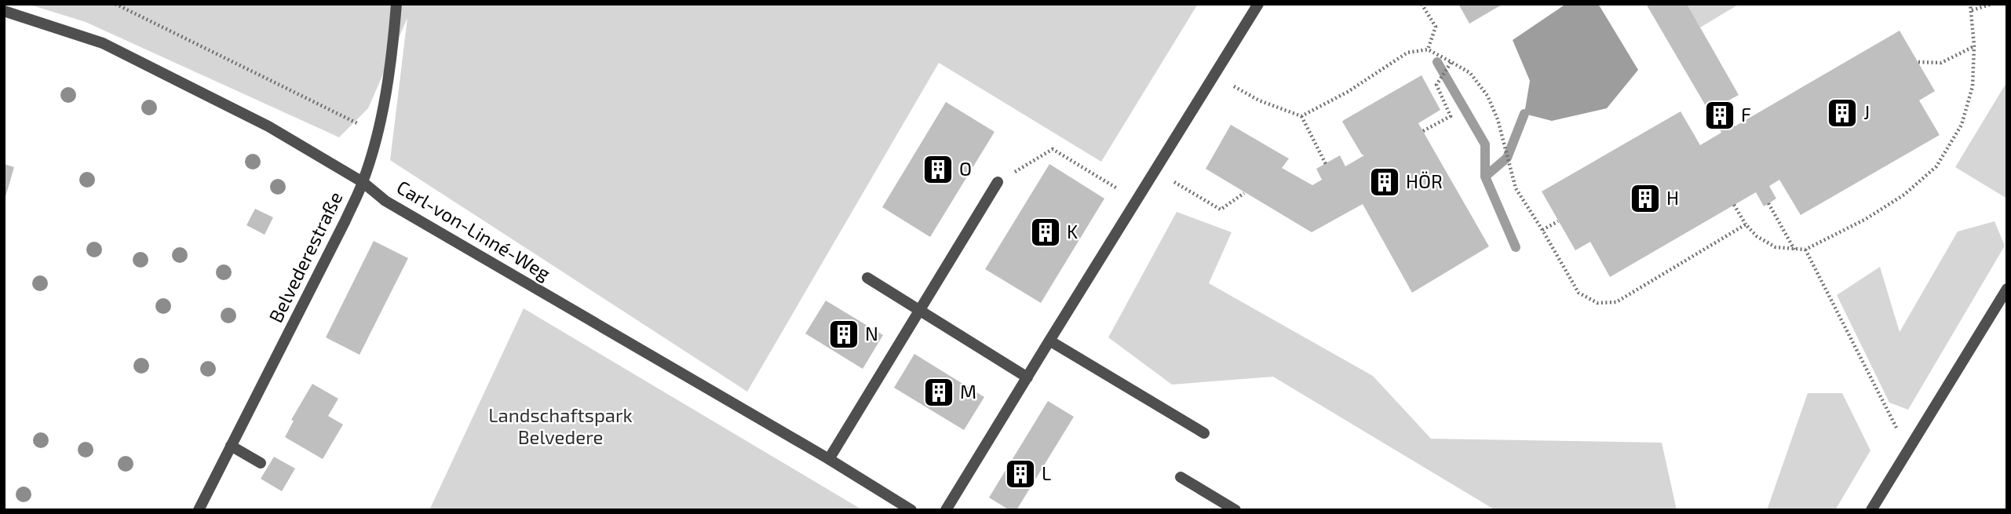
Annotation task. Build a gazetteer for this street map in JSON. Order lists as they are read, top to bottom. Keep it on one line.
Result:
{"streets":{"street":["Carl-von-Linné-Weg","Belvederestraße"]},"crossings":[["Carl-von-Linné-Weg","Belvederestraße"]],"parks":["Landschaftspark Belvedere"],"places":{"building":["J","F","O","HÖR","H","K","N","M","L"]}}
